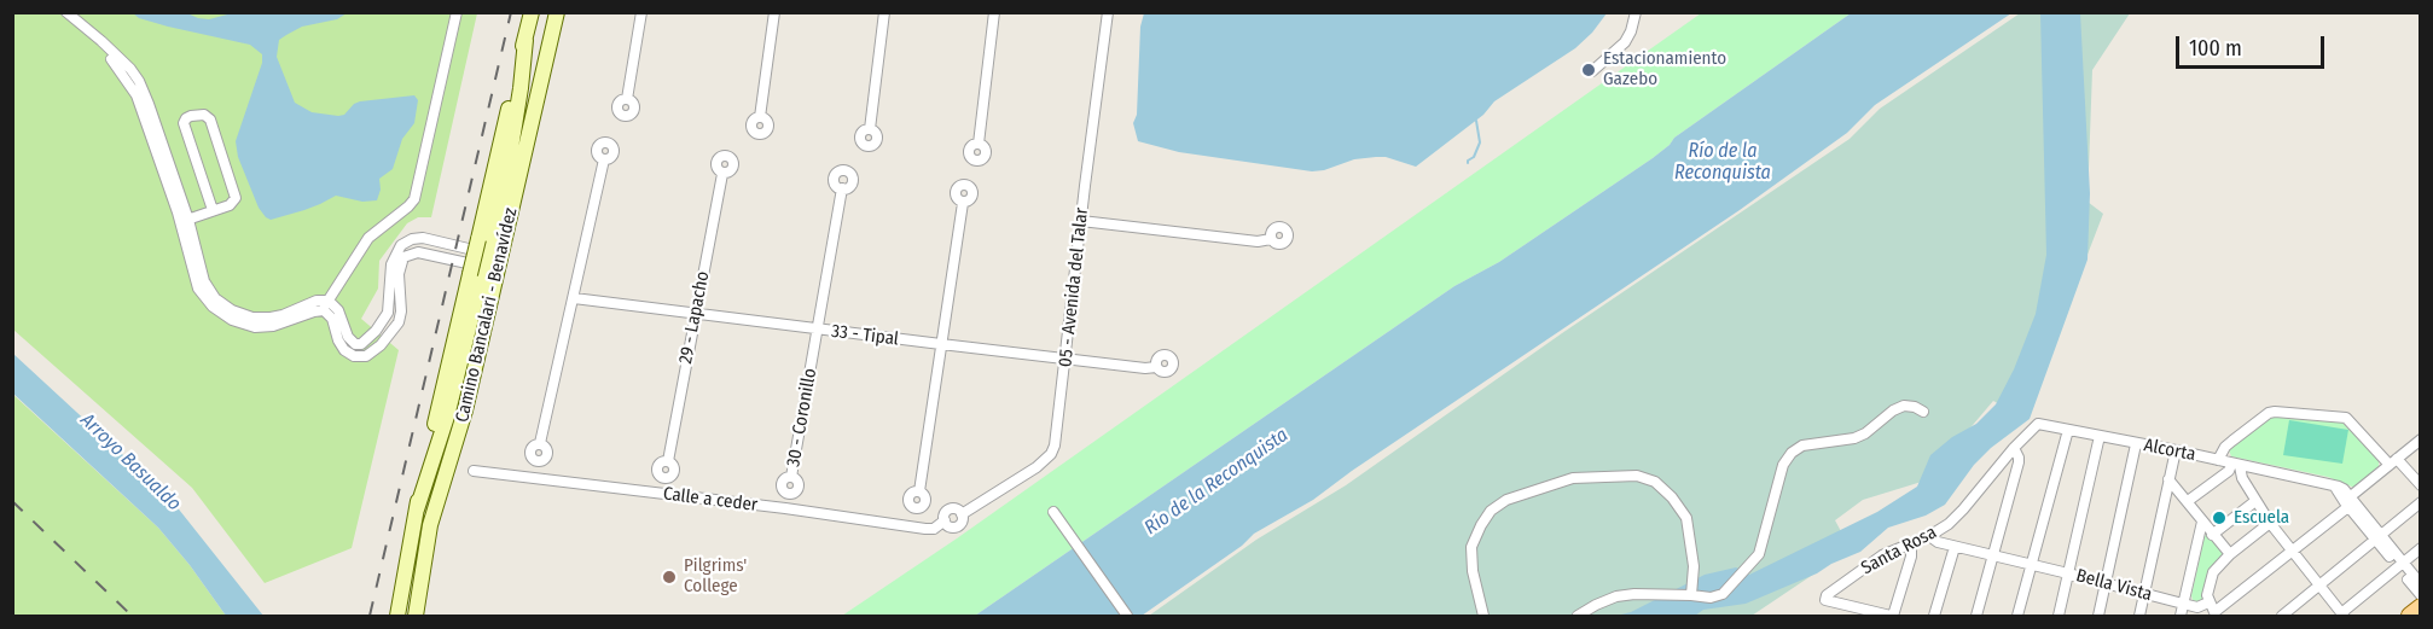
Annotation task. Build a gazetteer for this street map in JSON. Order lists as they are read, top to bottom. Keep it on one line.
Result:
{"streets":{"main road":["Camino Bancalari - Benavídez"],"street":["05 - Avenida del Talar","29 - Lapacho","33 - Tipal","30 - Coronillo","Alcorta","Calle a ceder","Santa Rosa","Bella Vista"]},"crossings":[["05 - Avenida del Talar","33 - Tipal"],["05 - Avenida del Talar","Calle a ceder"],["29 - Lapacho","33 - Tipal"],["33 - Tipal","30 - Coronillo"],["Alcorta","Santa Rosa"],["Santa Rosa","Bella Vista"]],"water":["Río de la Reconquista","Arroyo Basualdo"],"places":["Estacionamiento Gazebo","Escuela","Pilgrims' College"],"scale_bar":"100 m"}
